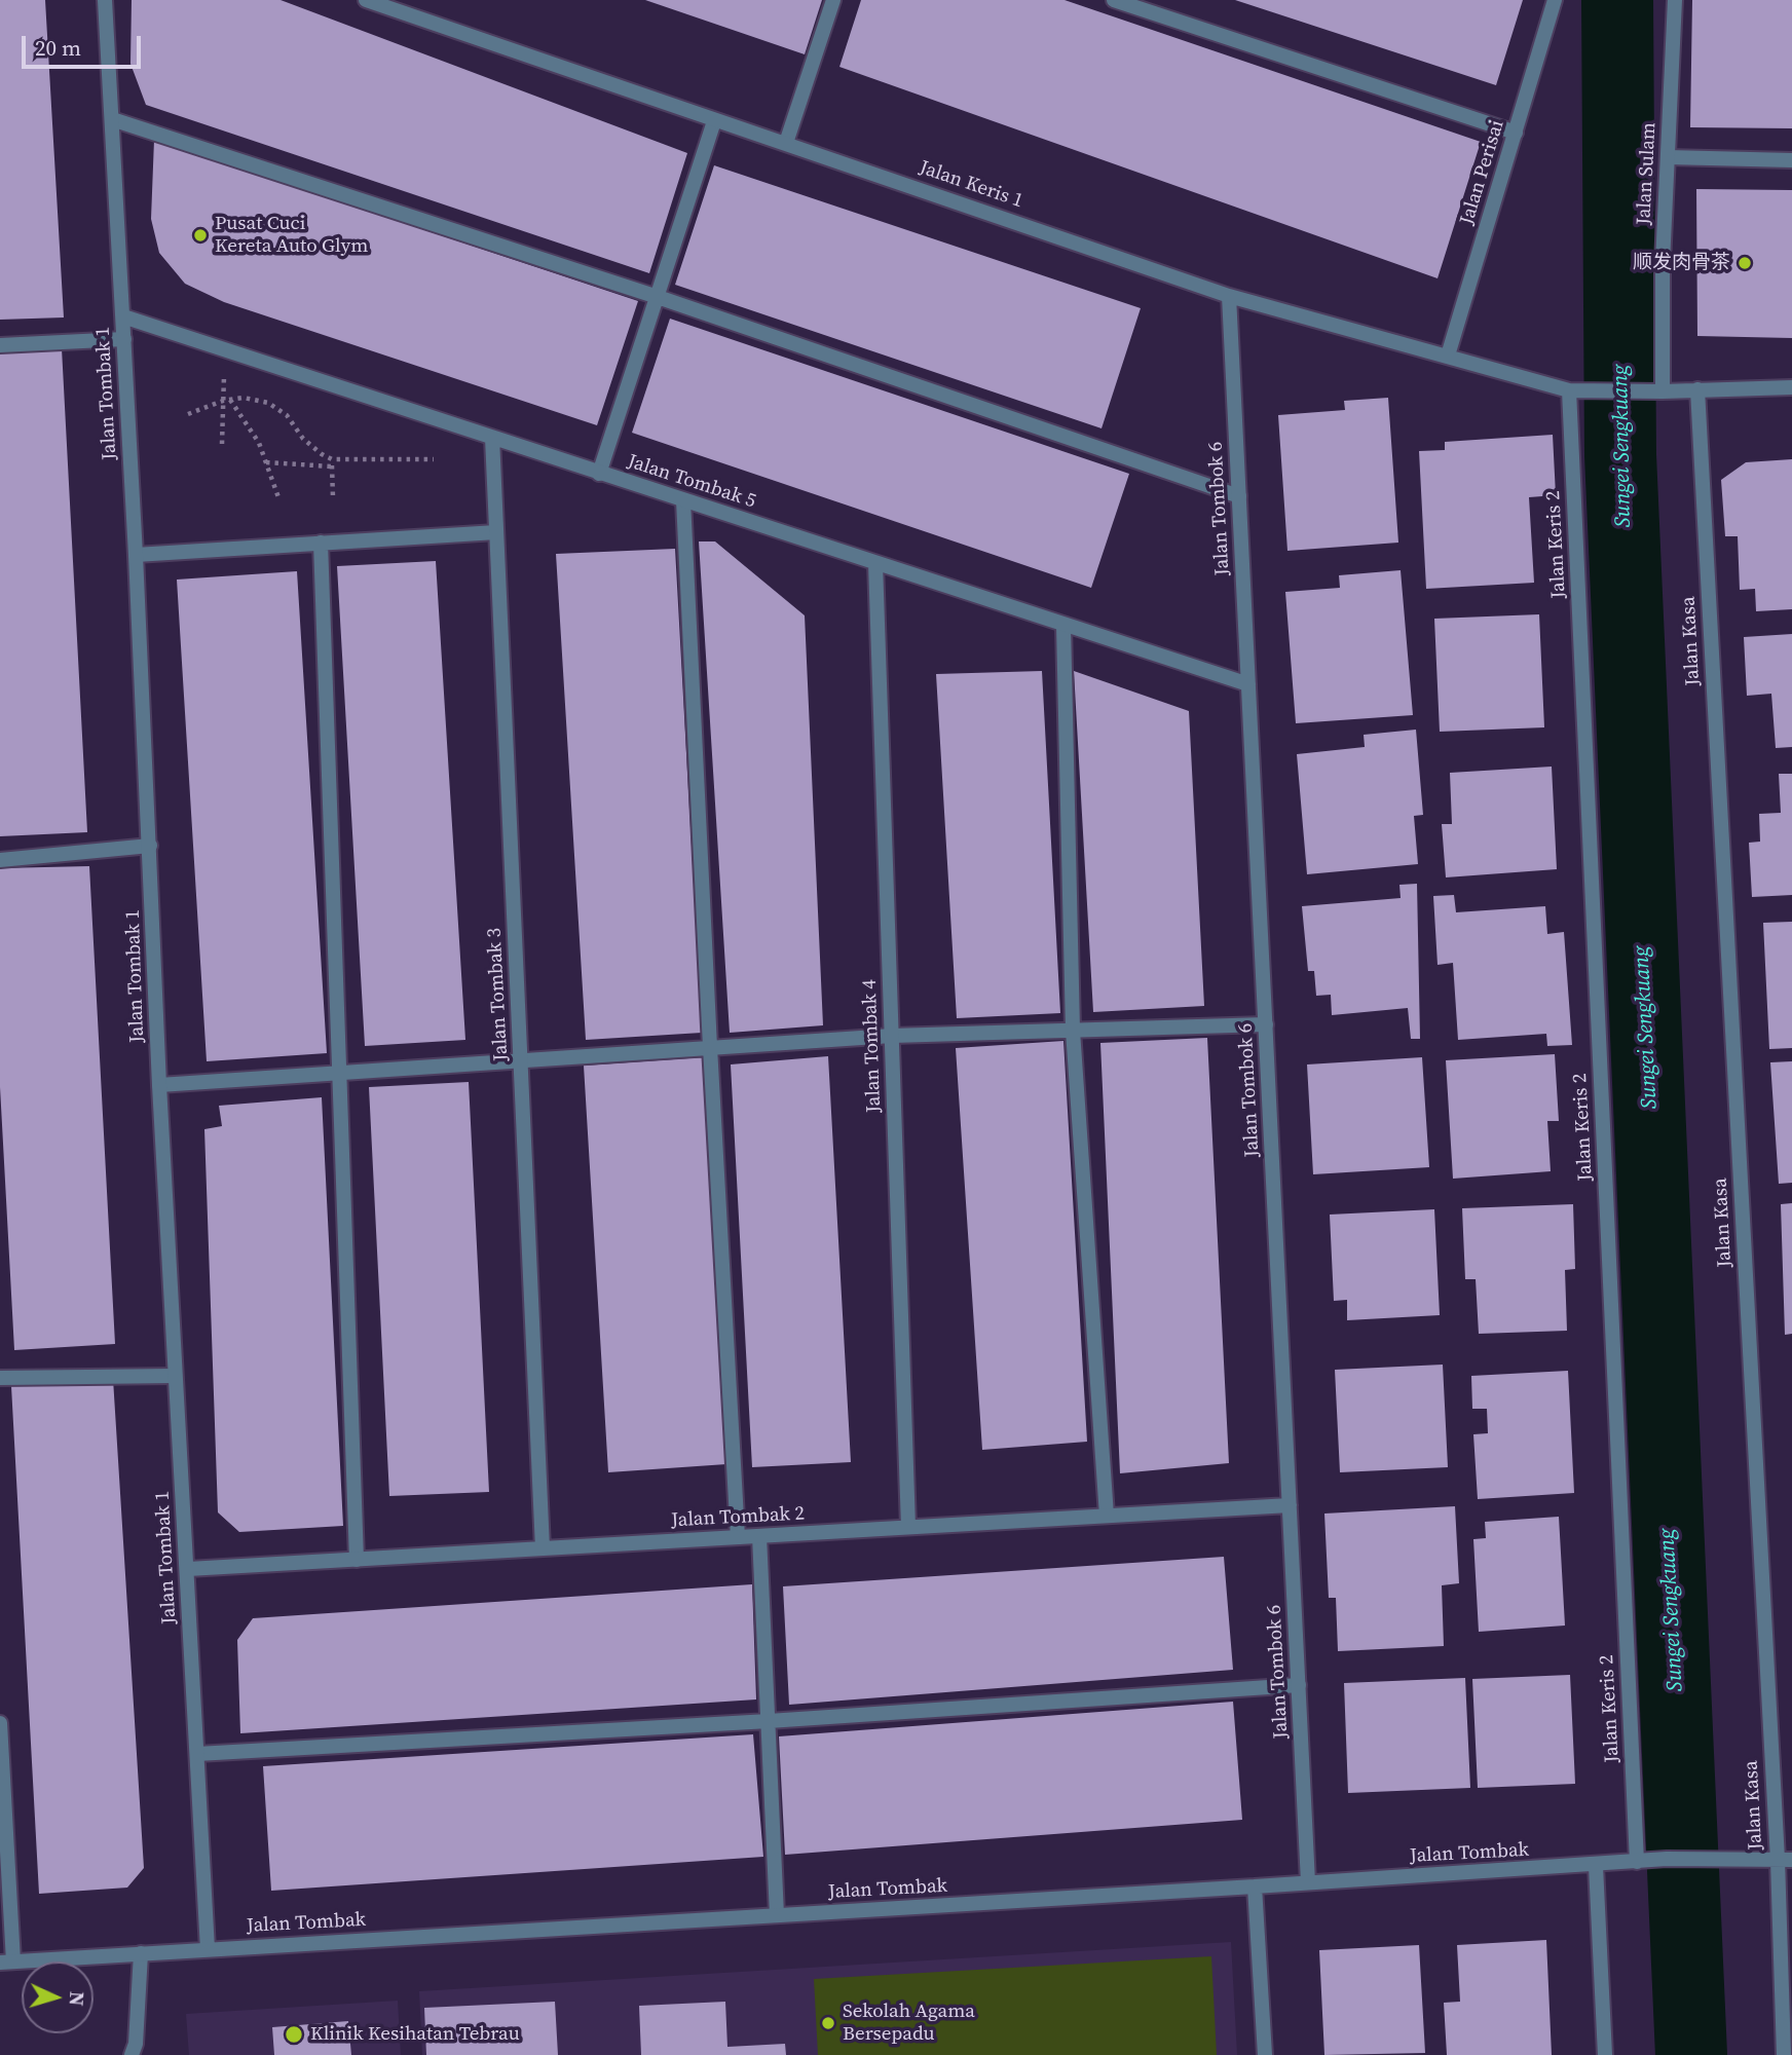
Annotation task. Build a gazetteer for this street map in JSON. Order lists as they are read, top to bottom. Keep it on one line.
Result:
{"streets":{"street":["Jalan Perisai","Jalan Sulam","Jalan Keris 1","Jalan Tombak 1","Jalan Tombak 5","Jalan Tombok 6","Jalan Keris 2","Jalan Kasa","Jalan Tombak 3","Jalan Tombak 4","Jalan Tombak 2","Jalan Tombak"]},"crossings":[["Jalan Perisai","Jalan Keris 1"],["Jalan Sulam","Jalan Keris 1"],["Jalan Keris 1","Jalan Tombok 6"],["Jalan Keris 1","Jalan Keris 2"],["Jalan Keris 1","Jalan Kasa"],["Jalan Tombak 1","Jalan Tombak 5"],["Jalan Tombak 1","Jalan Tombak 2"],["Jalan Tombak 1","Jalan Tombak"],["Jalan Tombak 5","Jalan Tombok 6"],["Jalan Tombak 5","Jalan Tombak 3"],["Jalan Tombak 5","Jalan Tombak 4"],["Jalan Tombok 6","Jalan Tombak 2"],["Jalan Tombok 6","Jalan Tombak"],["Jalan Keris 2","Jalan Tombak"],["Jalan Kasa","Jalan Tombak"],["Jalan Tombak 3","Jalan Tombak 2"],["Jalan Tombak 4","Jalan Tombak 2"]],"water":["Sungei Sengkuang"],"places":["Pusat Cuci Kereta Auto Glym","顺发肉骨茶","Sekolah Agama Bersepadu","Klinik Kesihatan Tebrau"],"scale_bar":"20 m","north":"right"}
